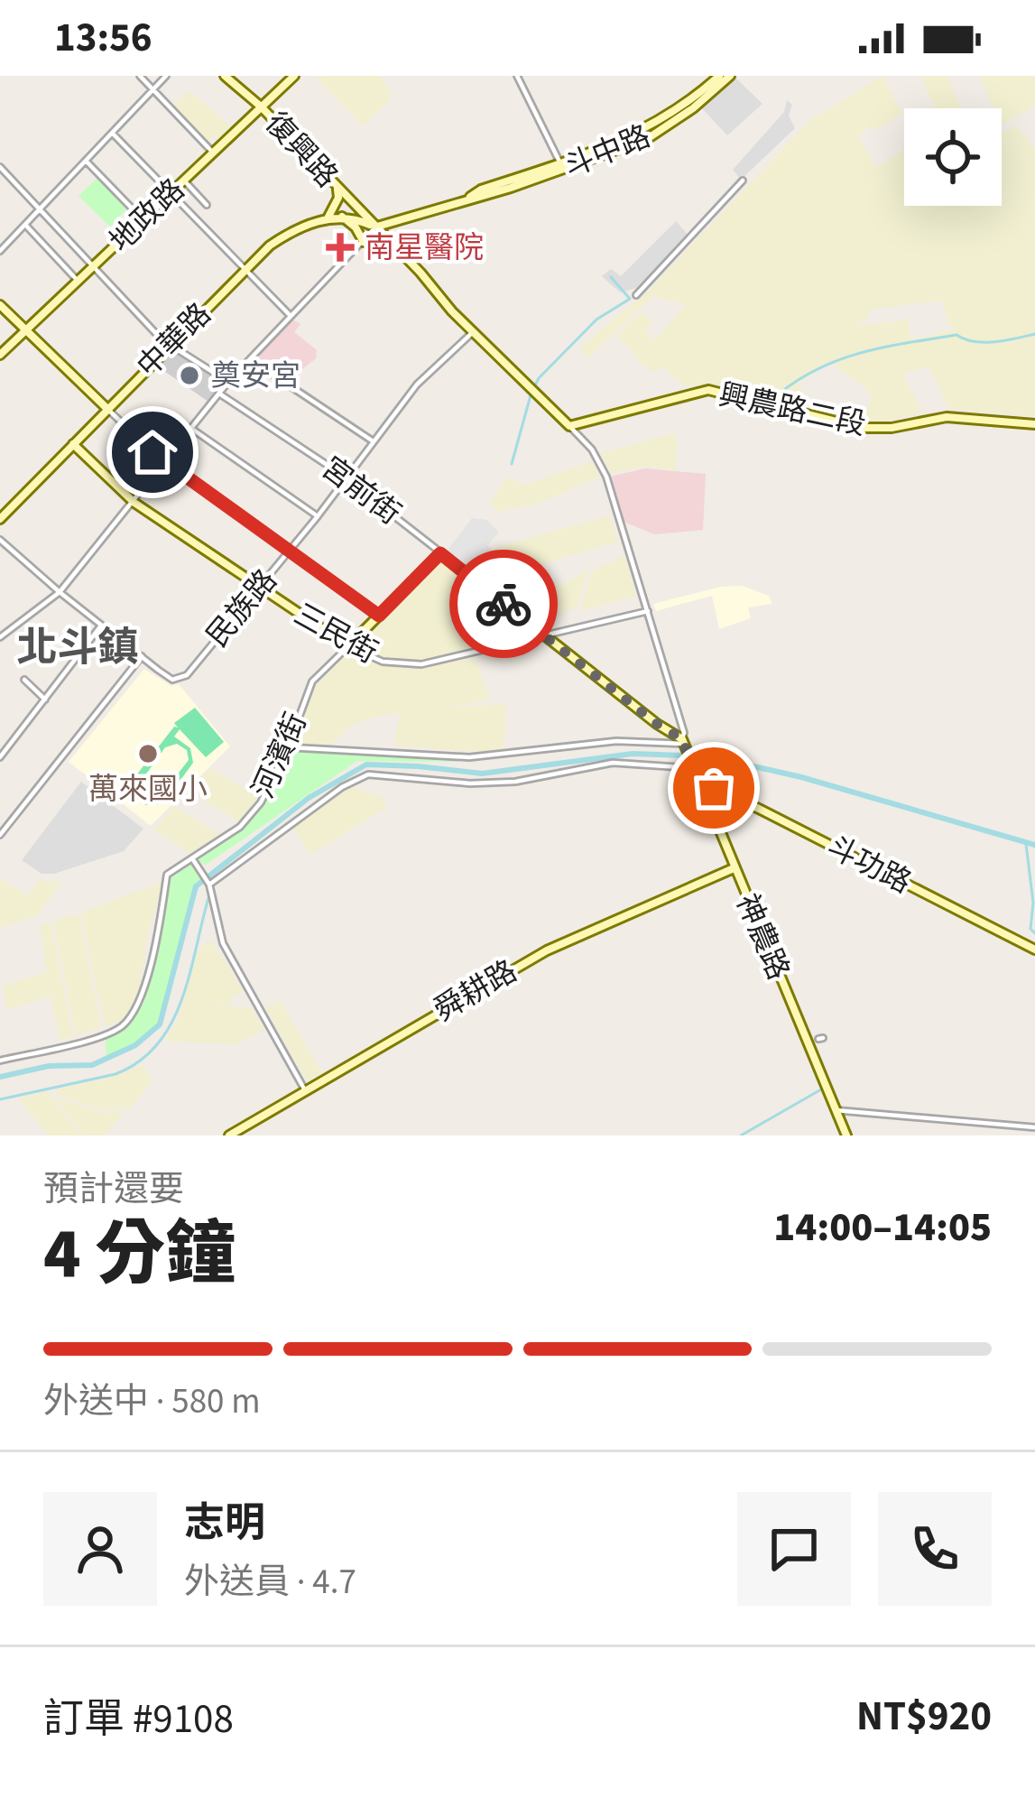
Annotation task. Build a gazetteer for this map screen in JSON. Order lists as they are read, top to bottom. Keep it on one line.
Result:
{"streets":{"street":["復興路","斗中路","地政路","中華路","興農路二段","宮前街","民族路","三民街","河濱街","斗功路","神農路","舜耕路"]},"crossings":[["復興路","斗中路"],["復興路","地政路"],["復興路","中華路"],["斗中路","中華路"],["中華路","三民街"],["宮前街","民族路"],["宮前街","三民街"],["宮前街","河濱街"],["民族路","三民街"],["三民街","河濱街"],["斗功路","神農路"],["神農路","舜耕路"]],"districts":["北斗鎮"],"places":{"health":["南星醫院"],"other":["奠安宮","萬來國小"]},"page":{"status":"13:56","heading":["4 分鐘","預計還要","14:00–14:05"],"panel":["志明","外送員 · 4.7","訂單 #9108","NT$920"],"bar":"外送中 · 580 m"}}
